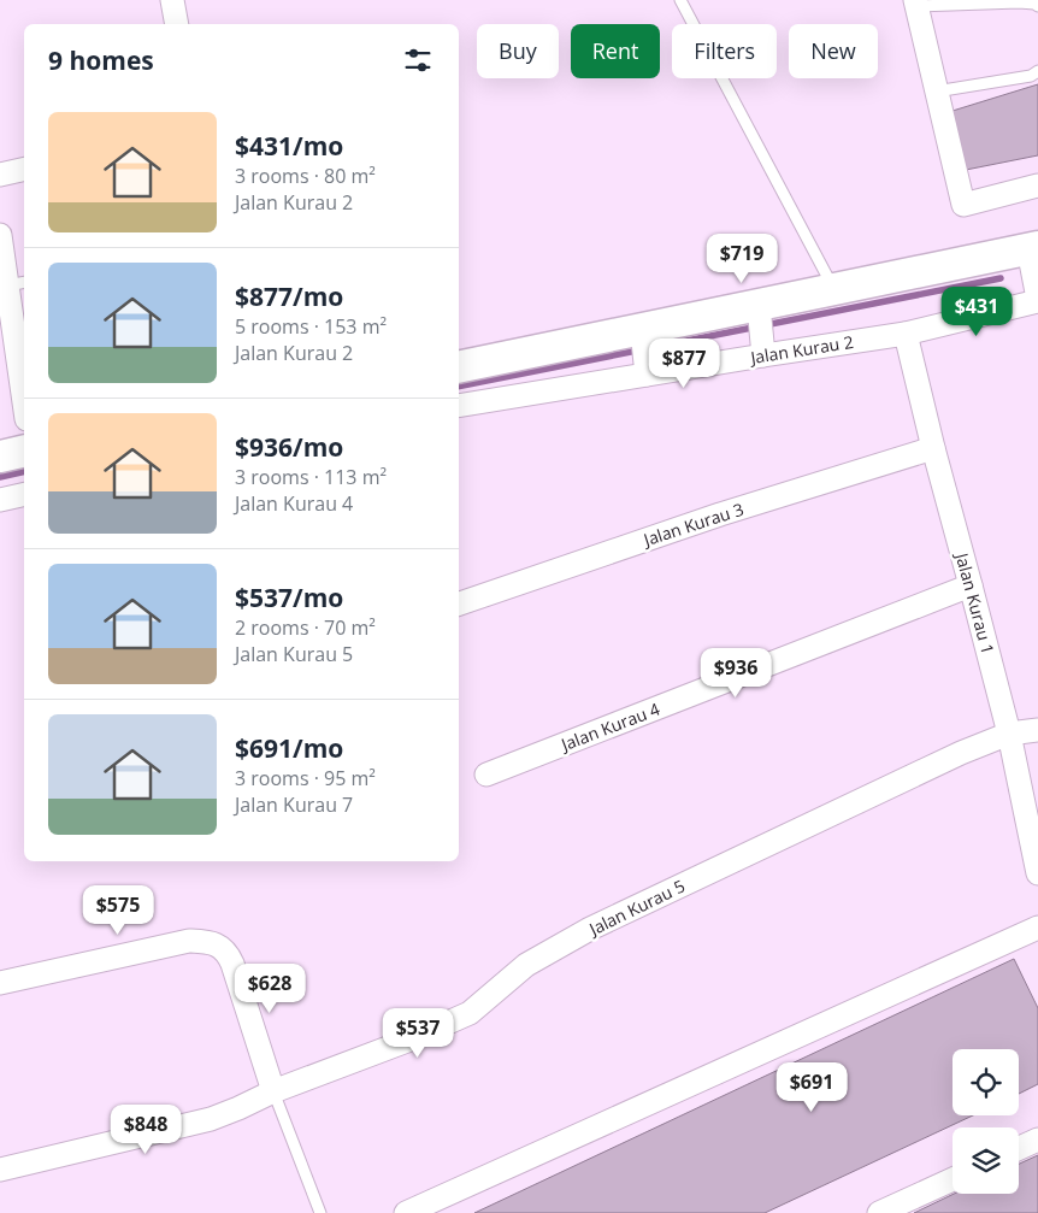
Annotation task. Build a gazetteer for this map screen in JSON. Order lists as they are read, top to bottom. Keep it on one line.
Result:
{"streets":{"street":["Jalan Kurau 2","Jalan Kurau 3","Jalan Kurau 1","Jalan Kurau 4","Jalan Kurau 5"]},"crossings":[["Jalan Kurau 2","Jalan Kurau 1"],["Jalan Kurau 3","Jalan Kurau 1"],["Jalan Kurau 1","Jalan Kurau 4"],["Jalan Kurau 1","Jalan Kurau 5"]],"page":{"chip":["Buy","Rent","Filters","New"],"heading":"9 homes","list":[{"name":"$431/mo","note":"3 rooms · 80 m² · Jalan Kurau 2"},{"name":"$877/mo","note":"5 rooms · 153 m² · Jalan Kurau 2"},{"name":"$936/mo","note":"3 rooms · 113 m² · Jalan Kurau 4"},{"name":"$537/mo","note":"2 rooms · 70 m² · Jalan Kurau 5"},{"name":"$691/mo","note":"3 rooms · 95 m² · Jalan Kurau 7"}],"price":["$719","$431","$877","$936","$575","$628","$537","$691","$848"]}}
